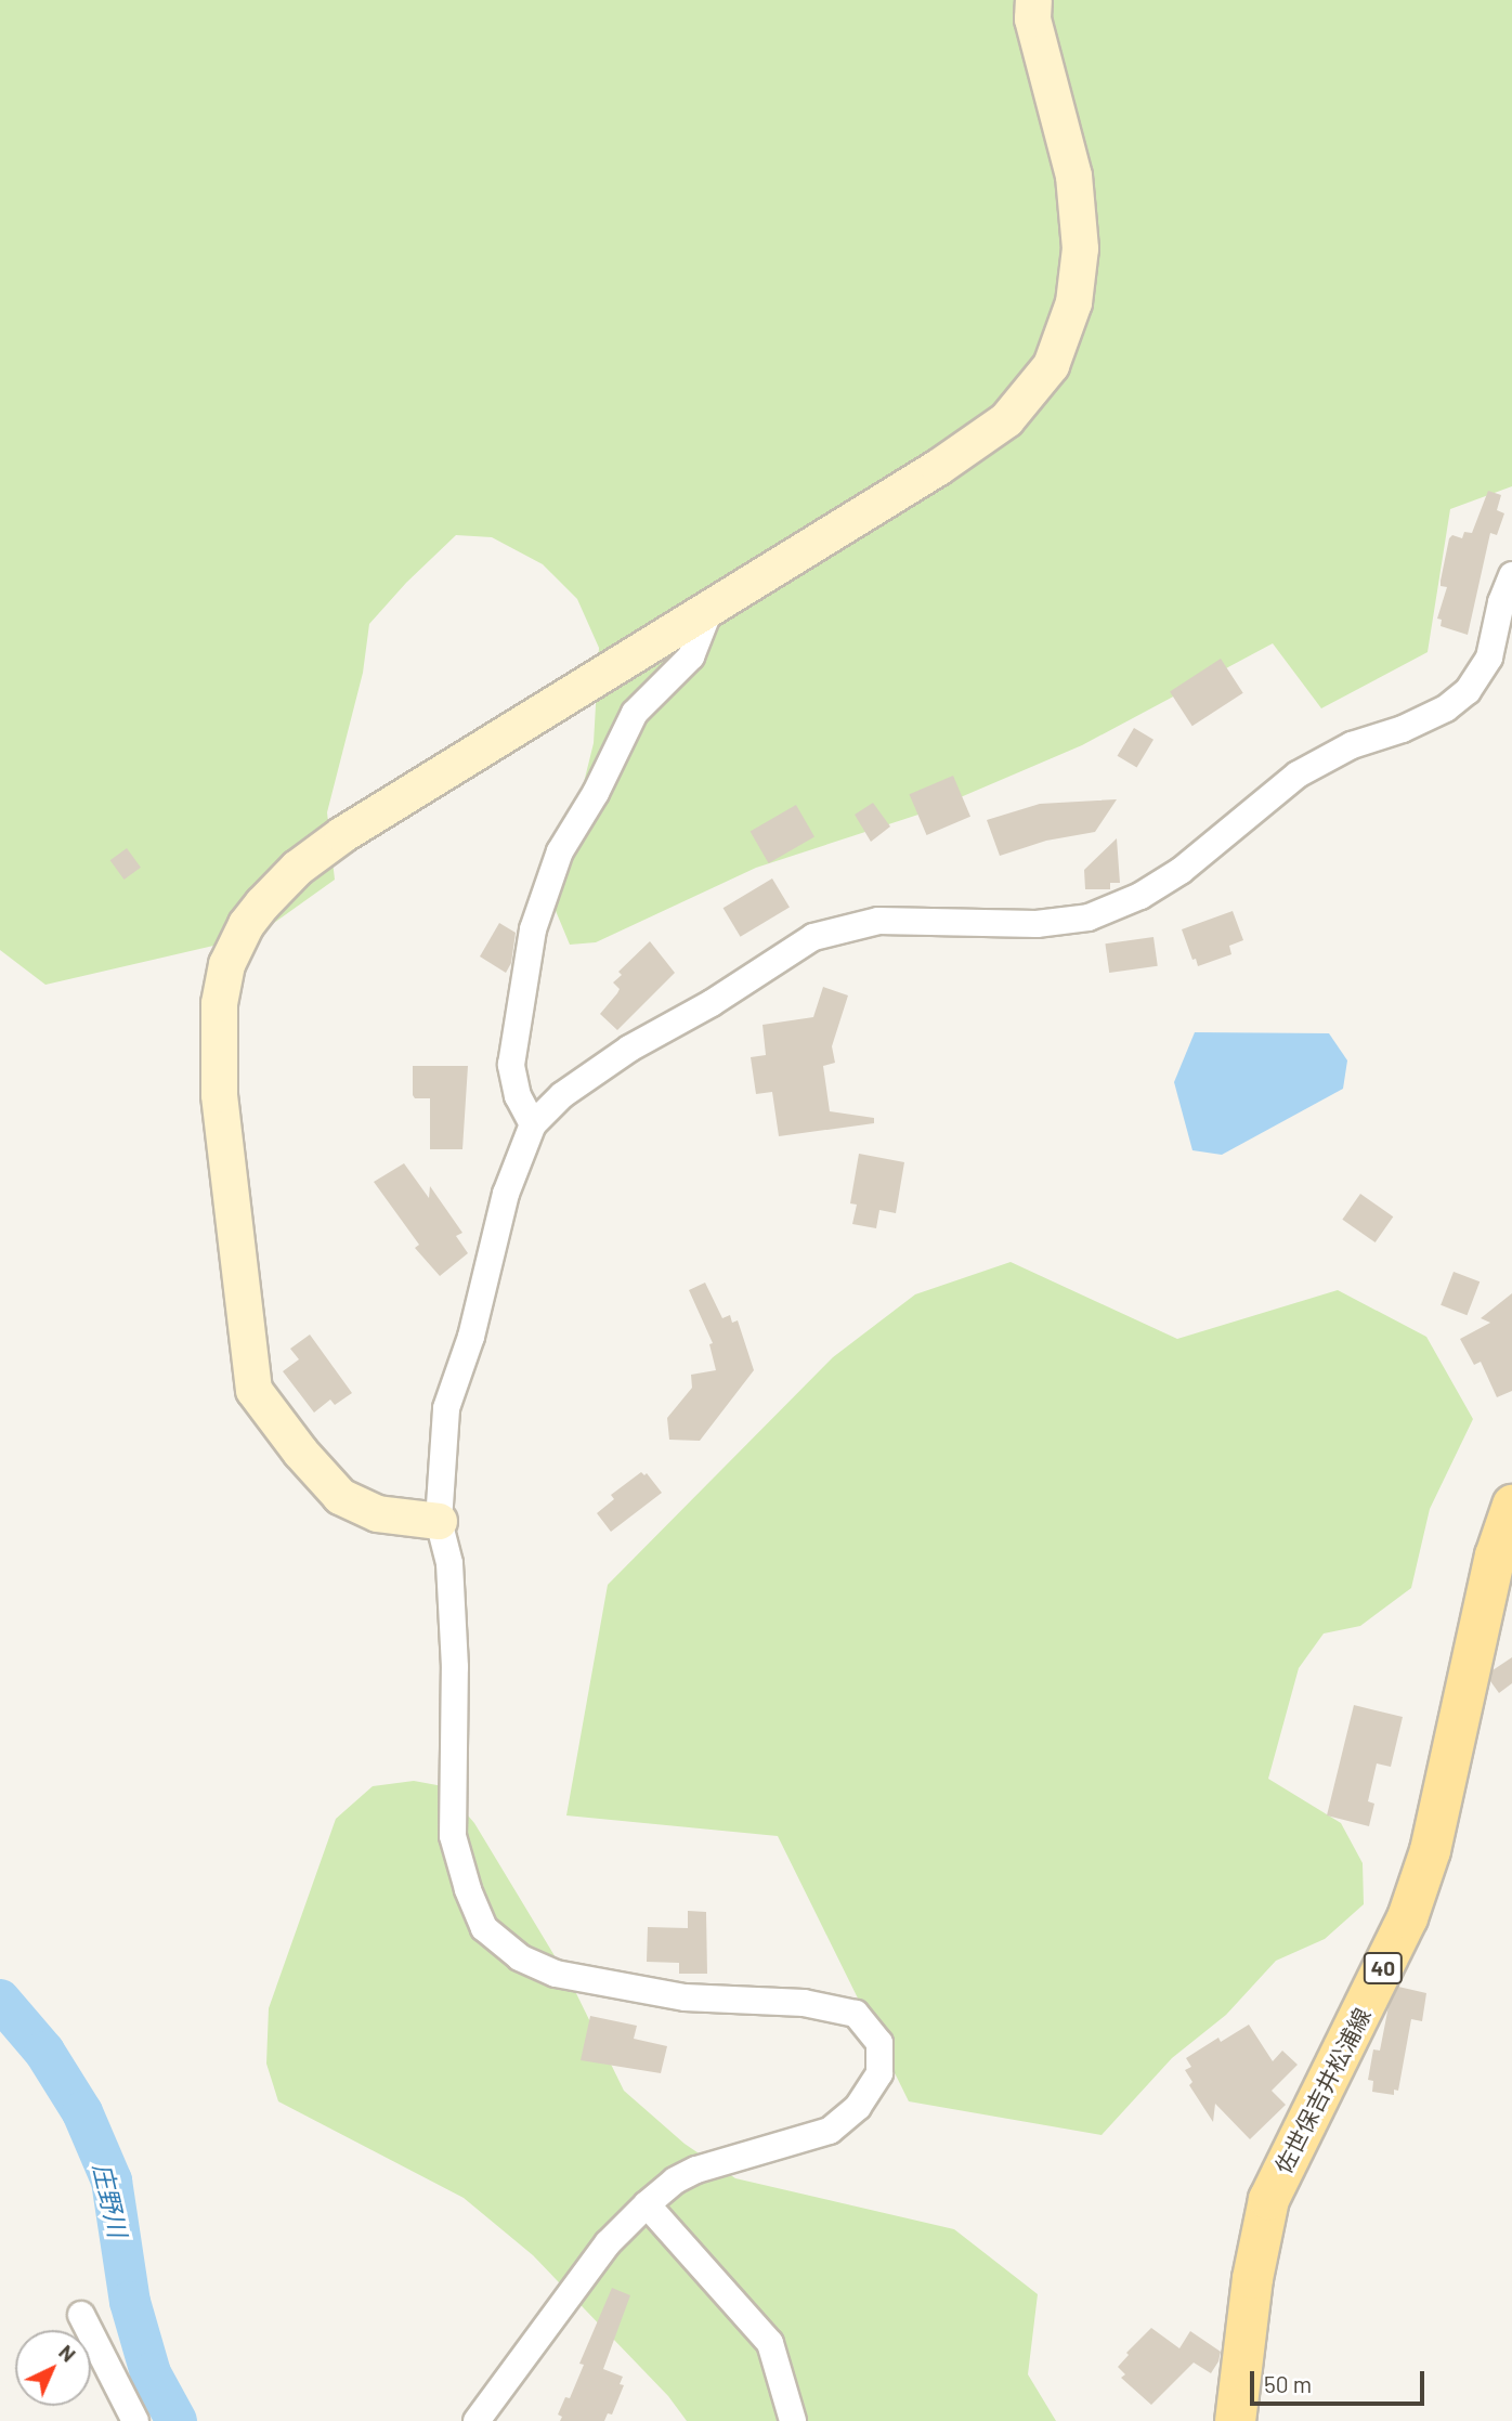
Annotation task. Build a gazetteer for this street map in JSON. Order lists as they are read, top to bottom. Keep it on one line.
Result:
{"streets":{"main road":["40","佐世保吉井松浦線"]},"water":["庄野川"],"scale_bar":"50 m","north":"top right"}
